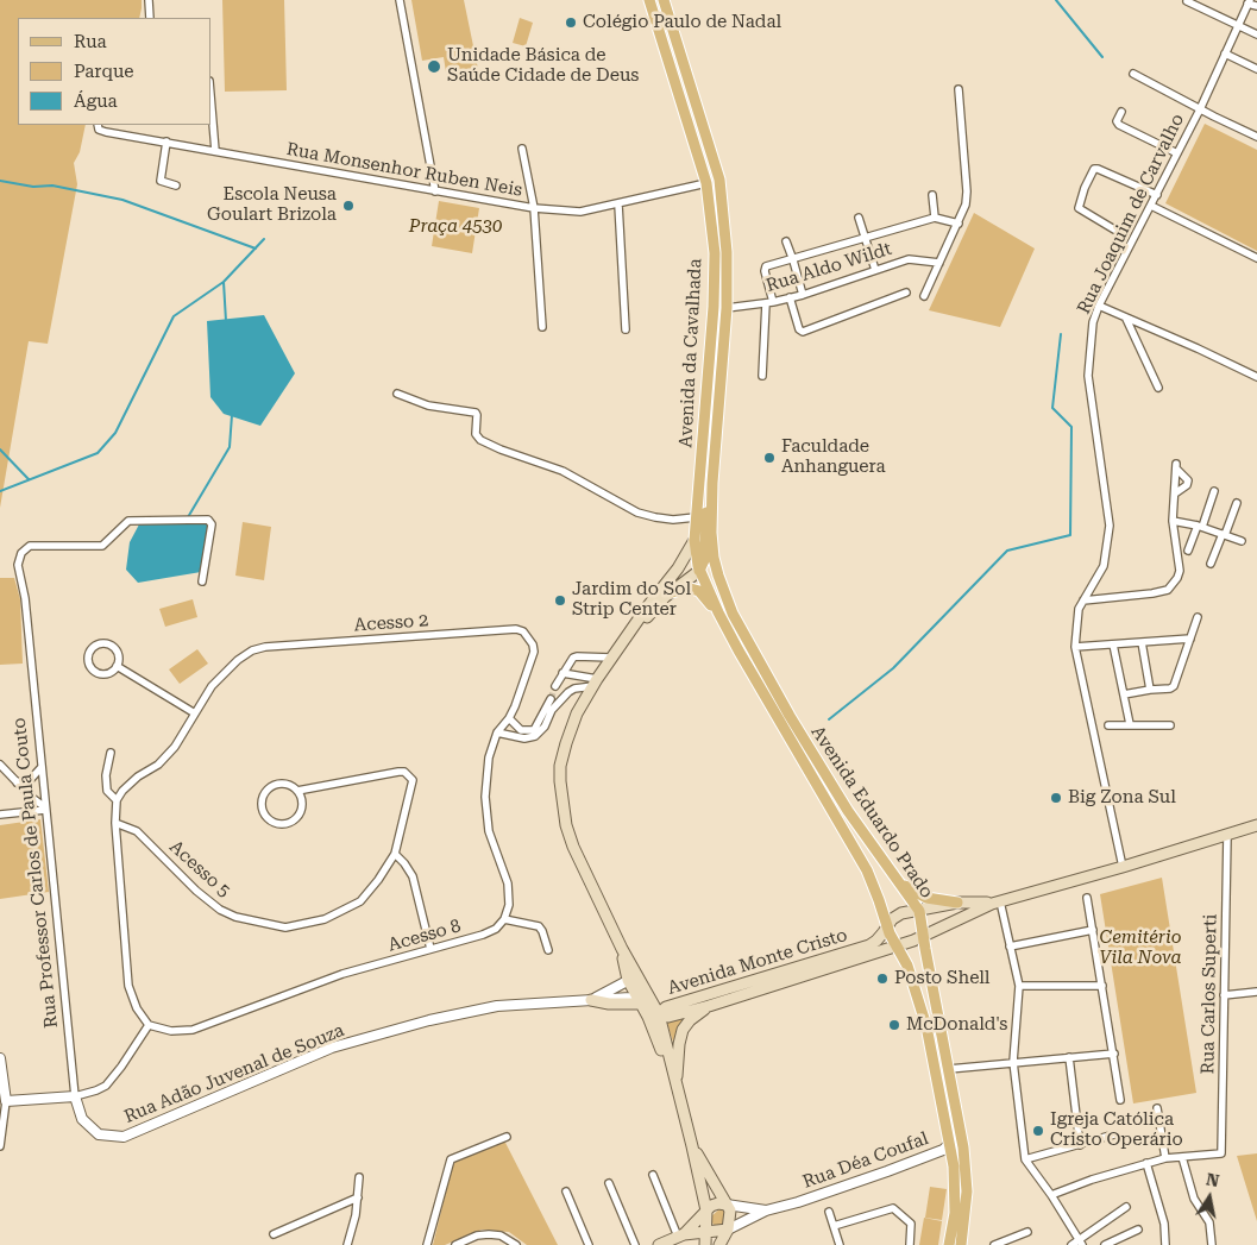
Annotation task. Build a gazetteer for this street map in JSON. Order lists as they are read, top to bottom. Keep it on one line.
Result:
{"streets":{"main road":["Avenida da Cavalhada","Avenida Eduardo Prado","Avenida Monte Cristo","Rua Déa Coufal"],"street":["Rua Monsenhor Ruben Neis","Rua Joaquim de Carvalho","Rua Aldo Wildt","Acesso 2","Acesso 5","Rua Professor Carlos de Paula Couto","Acesso 8","Rua Carlos Superti","Rua Adão Juvenal de Souza"]},"crossings":[["Rua Monsenhor Ruben Neis","Avenida da Cavalhada"],["Rua Joaquim de Carvalho","Avenida Monte Cristo"],["Rua Aldo Wildt","Avenida da Cavalhada"],["Avenida da Cavalhada","Avenida Eduardo Prado"],["Avenida da Cavalhada","Avenida Monte Cristo"],["Avenida da Cavalhada","Rua Adão Juvenal de Souza"],["Avenida da Cavalhada","Rua Déa Coufal"],["Avenida Eduardo Prado","Avenida Monte Cristo"],["Avenida Eduardo Prado","Rua Déa Coufal"],["Rua Professor Carlos de Paula Couto","Rua Adão Juvenal de Souza"],["Avenida Monte Cristo","Rua Carlos Superti"]],"parks":["Praça 4530","Cemitério Vila Nova"],"places":["Colégio Paulo de Nadal","Unidade Básica de Saúde Cidade de Deus","Escola Neusa Goulart Brizola","Faculdade Anhanguera","Jardim do Sol Strip Center","Big Zona Sul","Posto Shell","McDonald's","Igreja Católica Cristo Operário"],"legend":["Rua","Parque","Água"],"north":"top"}
